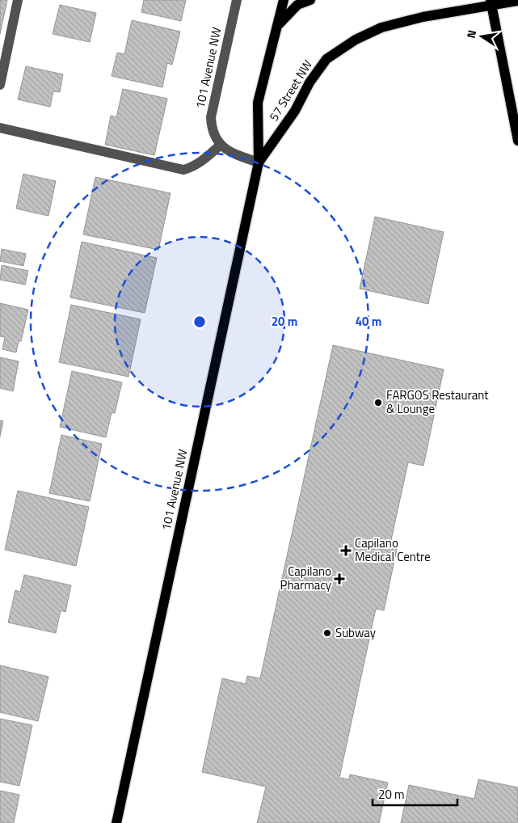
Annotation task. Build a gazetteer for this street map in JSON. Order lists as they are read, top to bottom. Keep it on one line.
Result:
{"streets":{"main road":["101 Avenue NW","57 Street NW"]},"crossings":[["101 Avenue NW","57 Street NW"]],"places":{"other":["FARGOS Restaurant & Lounge","Subway"],"health":["Capilano Medical Centre","Capilano Pharmacy"]},"scale_bar":"20 m","north":"left","rings":["20 m","40 m"]}
